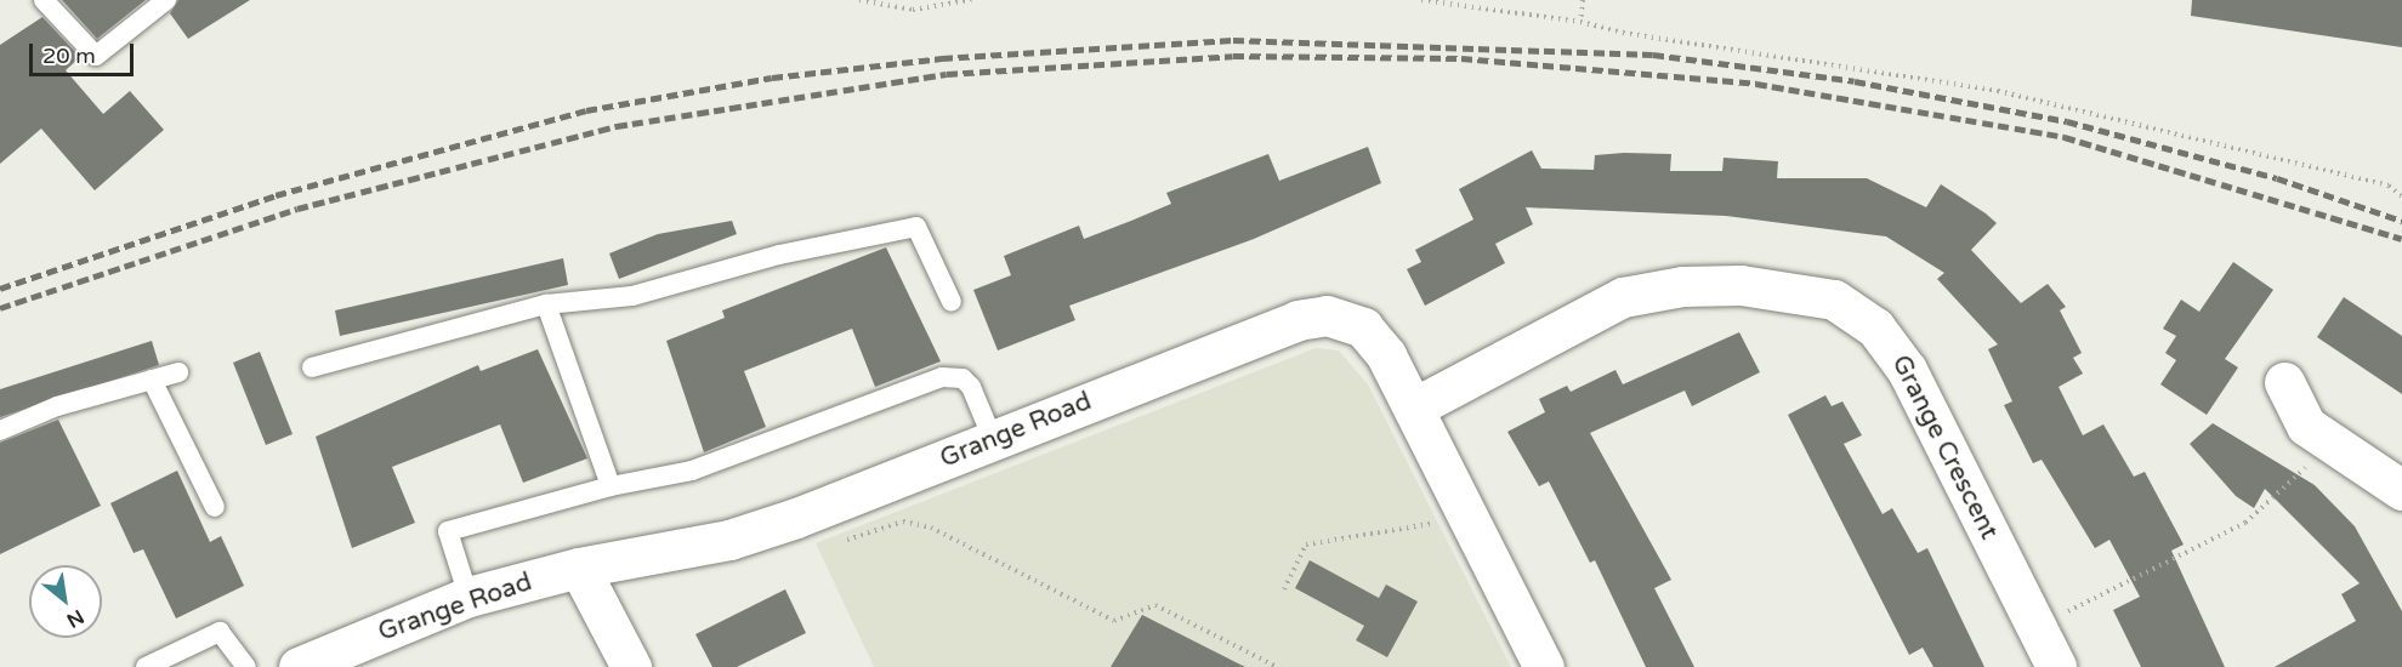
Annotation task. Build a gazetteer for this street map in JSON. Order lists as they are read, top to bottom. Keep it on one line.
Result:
{"streets":{"street":["Grange Road","Grange Crescent"]},"crossings":[["Grange Road","Grange Crescent"]],"scale_bar":"20 m","north":"bottom right"}
